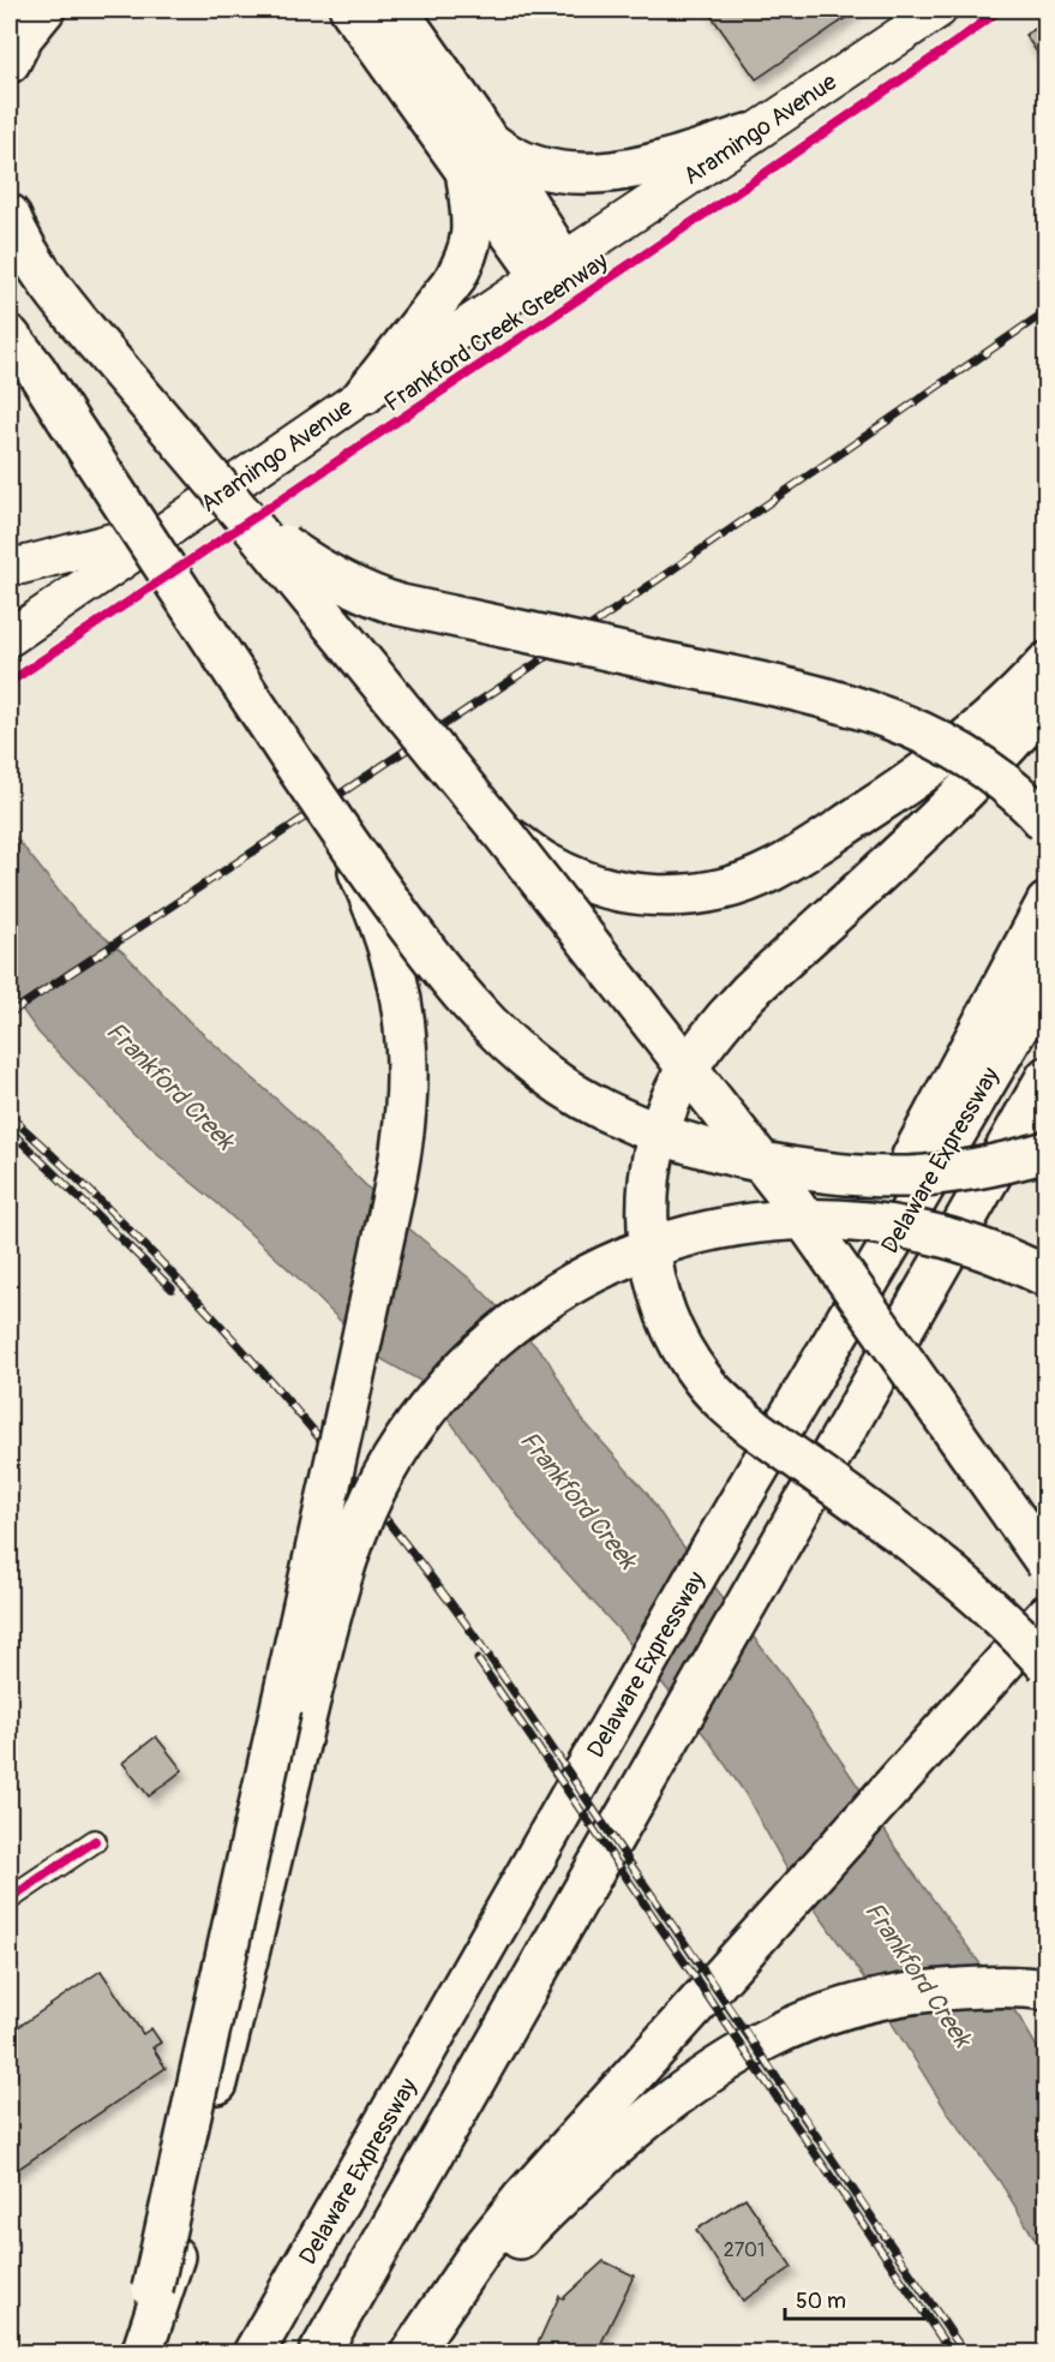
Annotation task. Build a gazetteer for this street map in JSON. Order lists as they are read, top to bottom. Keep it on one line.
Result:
{"streets":{"highway":["Delaware Expressway"],"main road":["Aramingo Avenue"],"cycle path":["Frankford Creek Greenway"]},"water":["Frankford Creek"],"house_numbers":["2701"],"scale_bar":"50 m"}
